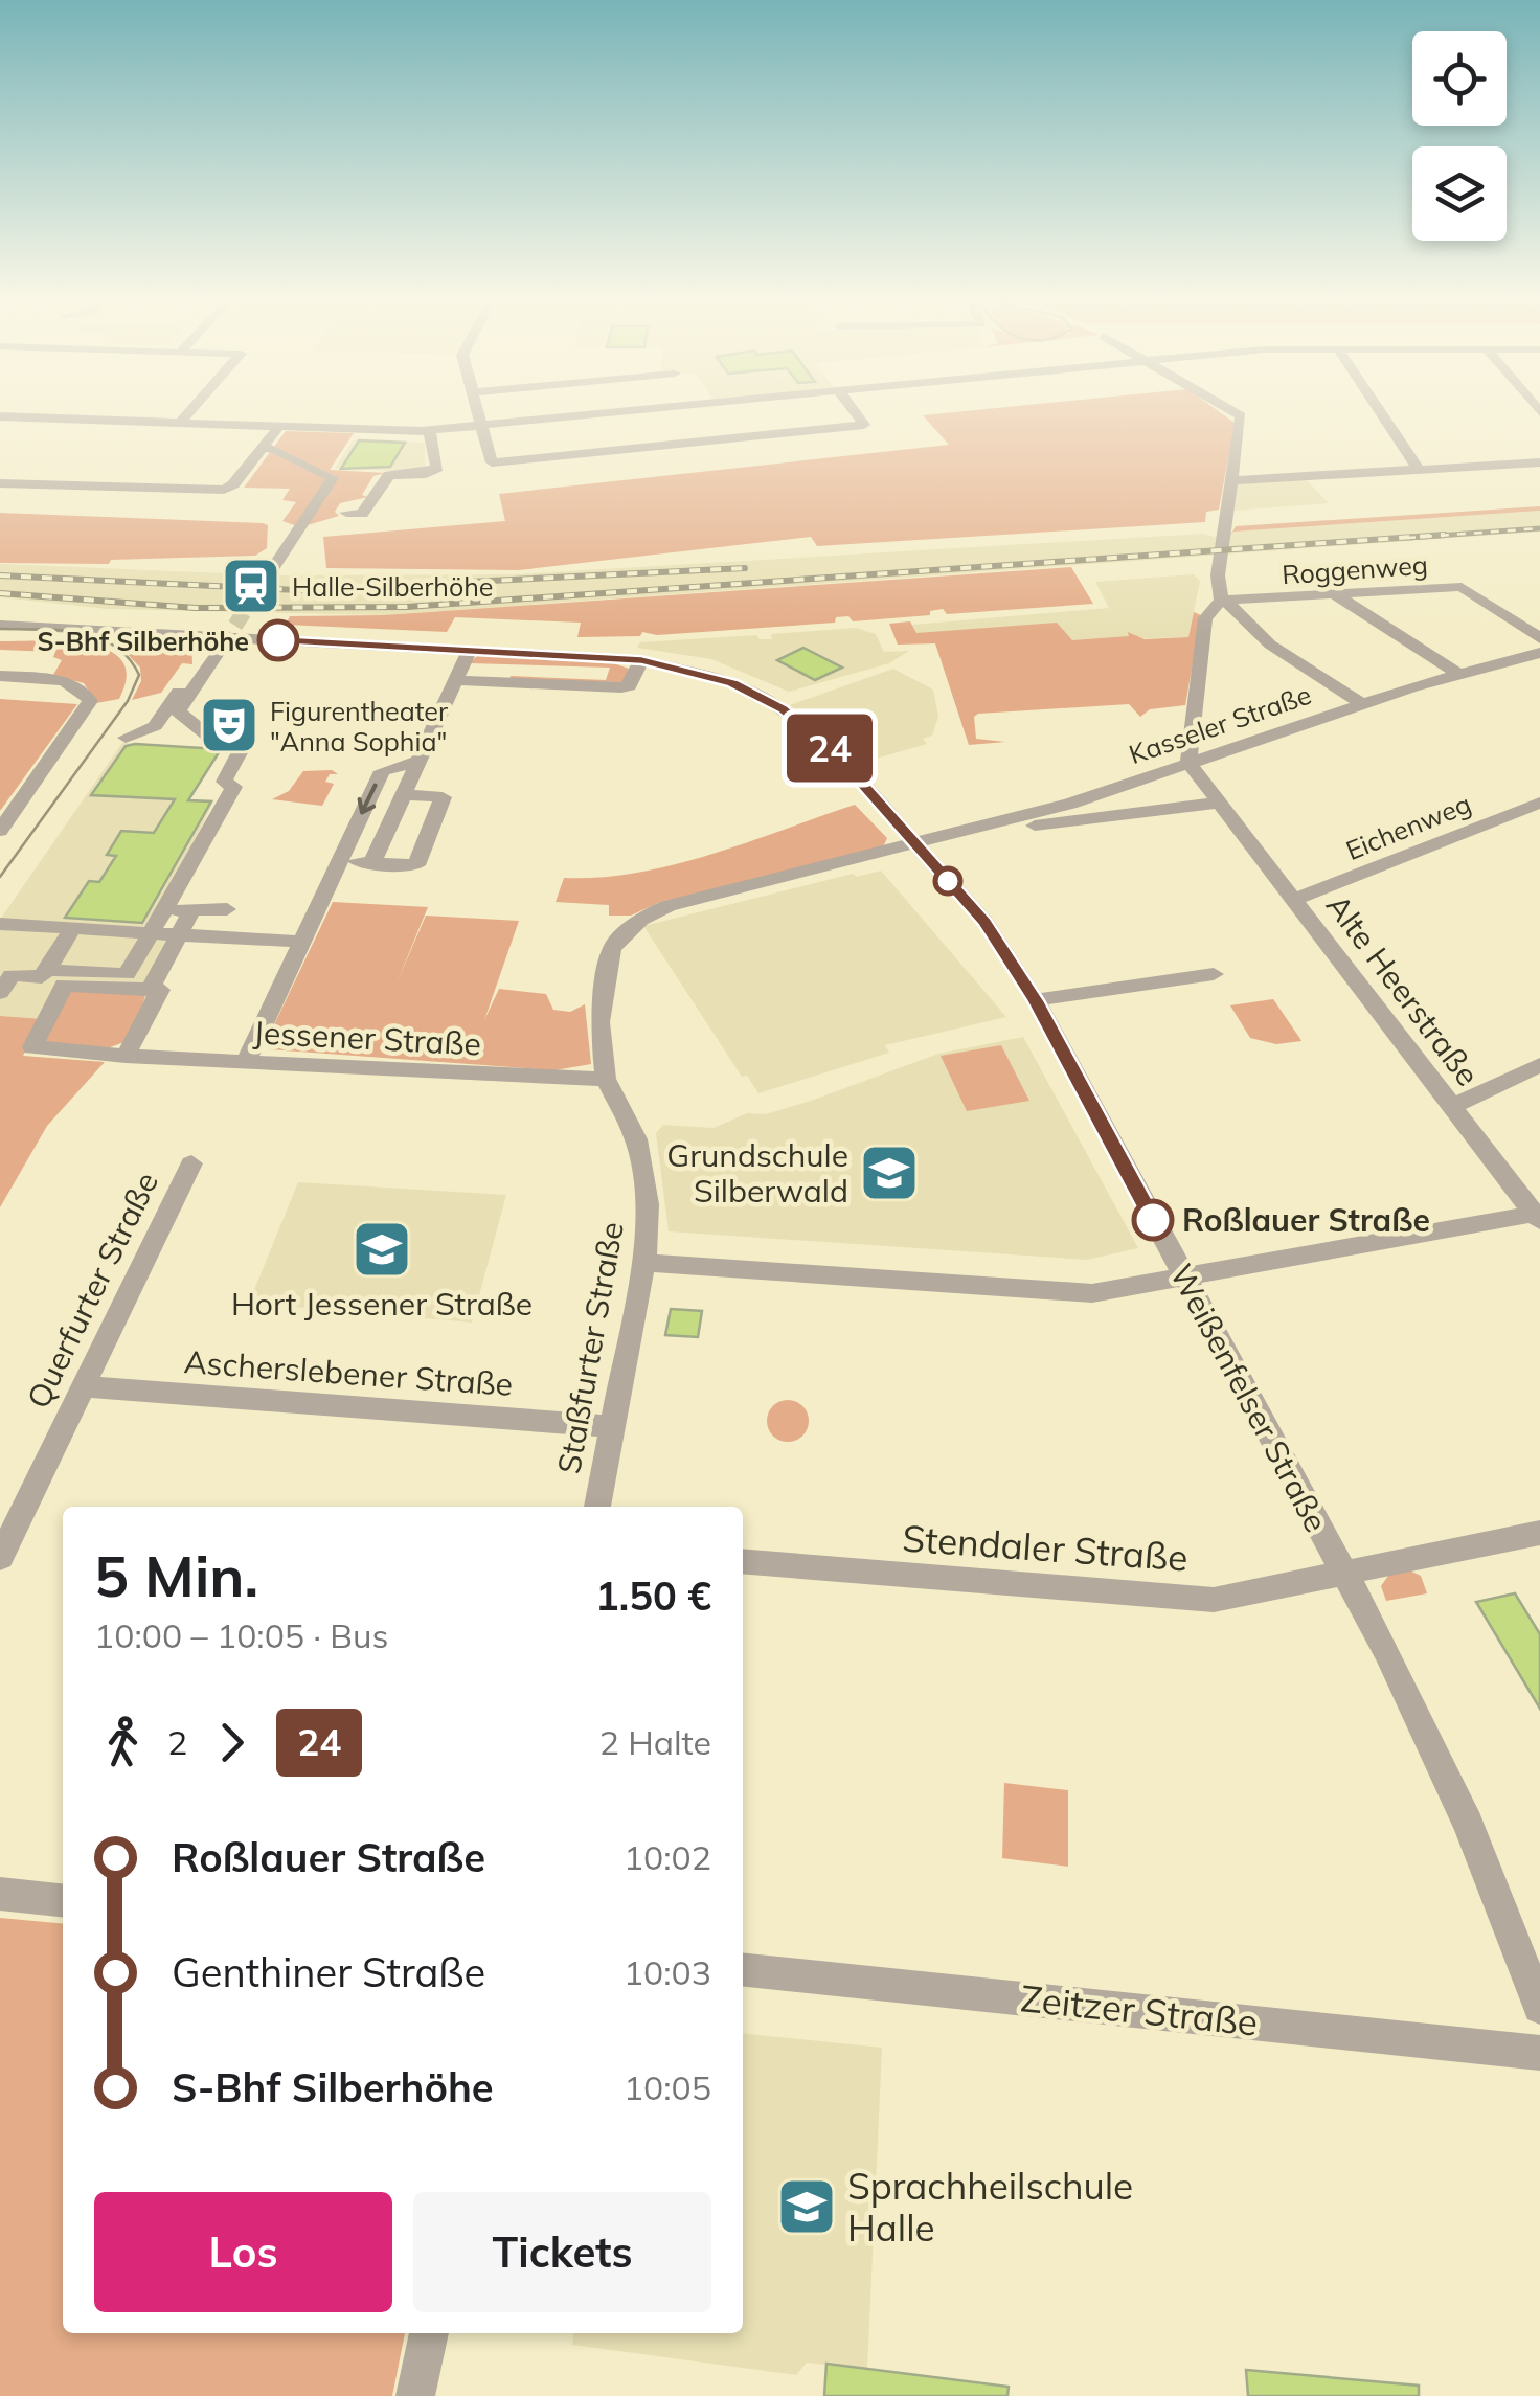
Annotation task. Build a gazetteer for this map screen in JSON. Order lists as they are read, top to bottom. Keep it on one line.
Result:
{"streets":{"street":["Roggenweg","Kasseler Straße","Eichenweg","Alte Heerstraße","Jessener Straße","Querfurter Straße","Staßfurter Straße","Ascherslebener Straße","Weißenfelser Straße","Stendaler Straße","Zeitzer Straße"]},"crossings":[["Kasseler Straße","Alte Heerstraße"],["Kasseler Straße","Jessener Straße"],["Kasseler Straße","Staßfurter Straße"],["Kasseler Straße","Weißenfelser Straße"],["Eichenweg","Alte Heerstraße"],["Jessener Straße","Staßfurter Straße"],["Querfurter Straße","Ascherslebener Straße"],["Staßfurter Straße","Ascherslebener Straße"],["Weißenfelser Straße","Stendaler Straße"]],"places":{"station":["Halle-Silberhöhe"],"other":["S-Bhf Silberhöhe","Roßlauer Straße"],"theatre":["Figurentheater \"Anna Sophia\""],"school or university":["Grundschule Silberwald","Hort Jessener Straße","Sprachheilschule Halle"]},"lines":["bus line 24"],"page":{"on_map":"24","heading":["5 Min.","10:00 – 10:05 · Bus","1.50 €"],"legs":["2","24","2 Halte"],"list":[{"name":"Roßlauer Straße","value":"10:02"},{"name":"Genthiner Straße","value":"10:03"},{"name":"S-Bhf Silberhöhe","value":"10:05"}],"buttons":["Los","Tickets"]}}
